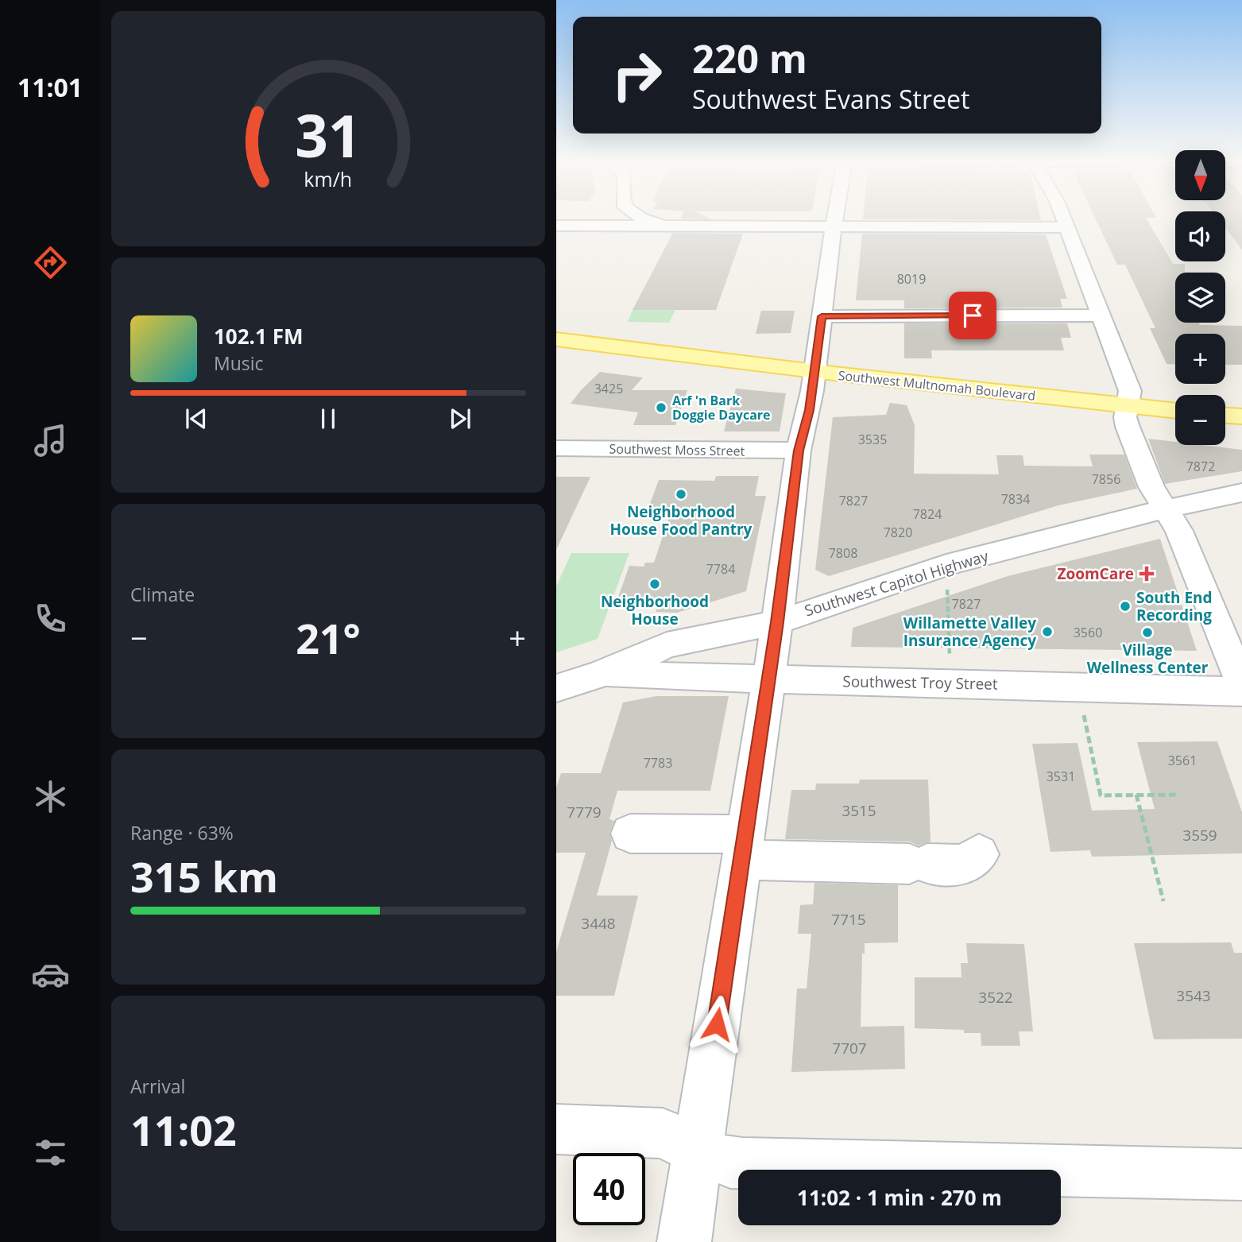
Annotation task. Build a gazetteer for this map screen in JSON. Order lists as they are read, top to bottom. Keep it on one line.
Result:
{"streets":{"main road":["Southwest Multnomah Boulevard"],"street":["Southwest Moss Street","Southwest Capitol Highway","Southwest Troy Street"]},"crossings":[["Southwest Capitol Highway","Southwest Troy Street"]],"places":{"other":["Arf 'n Bark Doggie Daycare","Neighborhood House Food Pantry","Neighborhood House","South End Recording","Willamette Valley Insurance Agency","Village Wellness Center"],"health":["ZoomCare"]},"house_numbers":["8019","3425","3535","7872","7856","7834","7827","7824","7820","7808","7784","7827","3560","3561","7783","3531","3515","7779","3559","7715","3448","3543","3522","7707"],"north":"bottom","page":{"tabs":"11:01","turn":["220 m","Southwest Evans Street"],"map_buttons":["+","−"],"song":["102.1 FM","Music"],"tile":["Climate",["Range · 63%","315 km"],["Arrival","11:02"]],"heat":["−","21°","+"],"limit":"40","trip":"11:02 · 1 min · 270 m","gauge":["31","km/h"]}}
